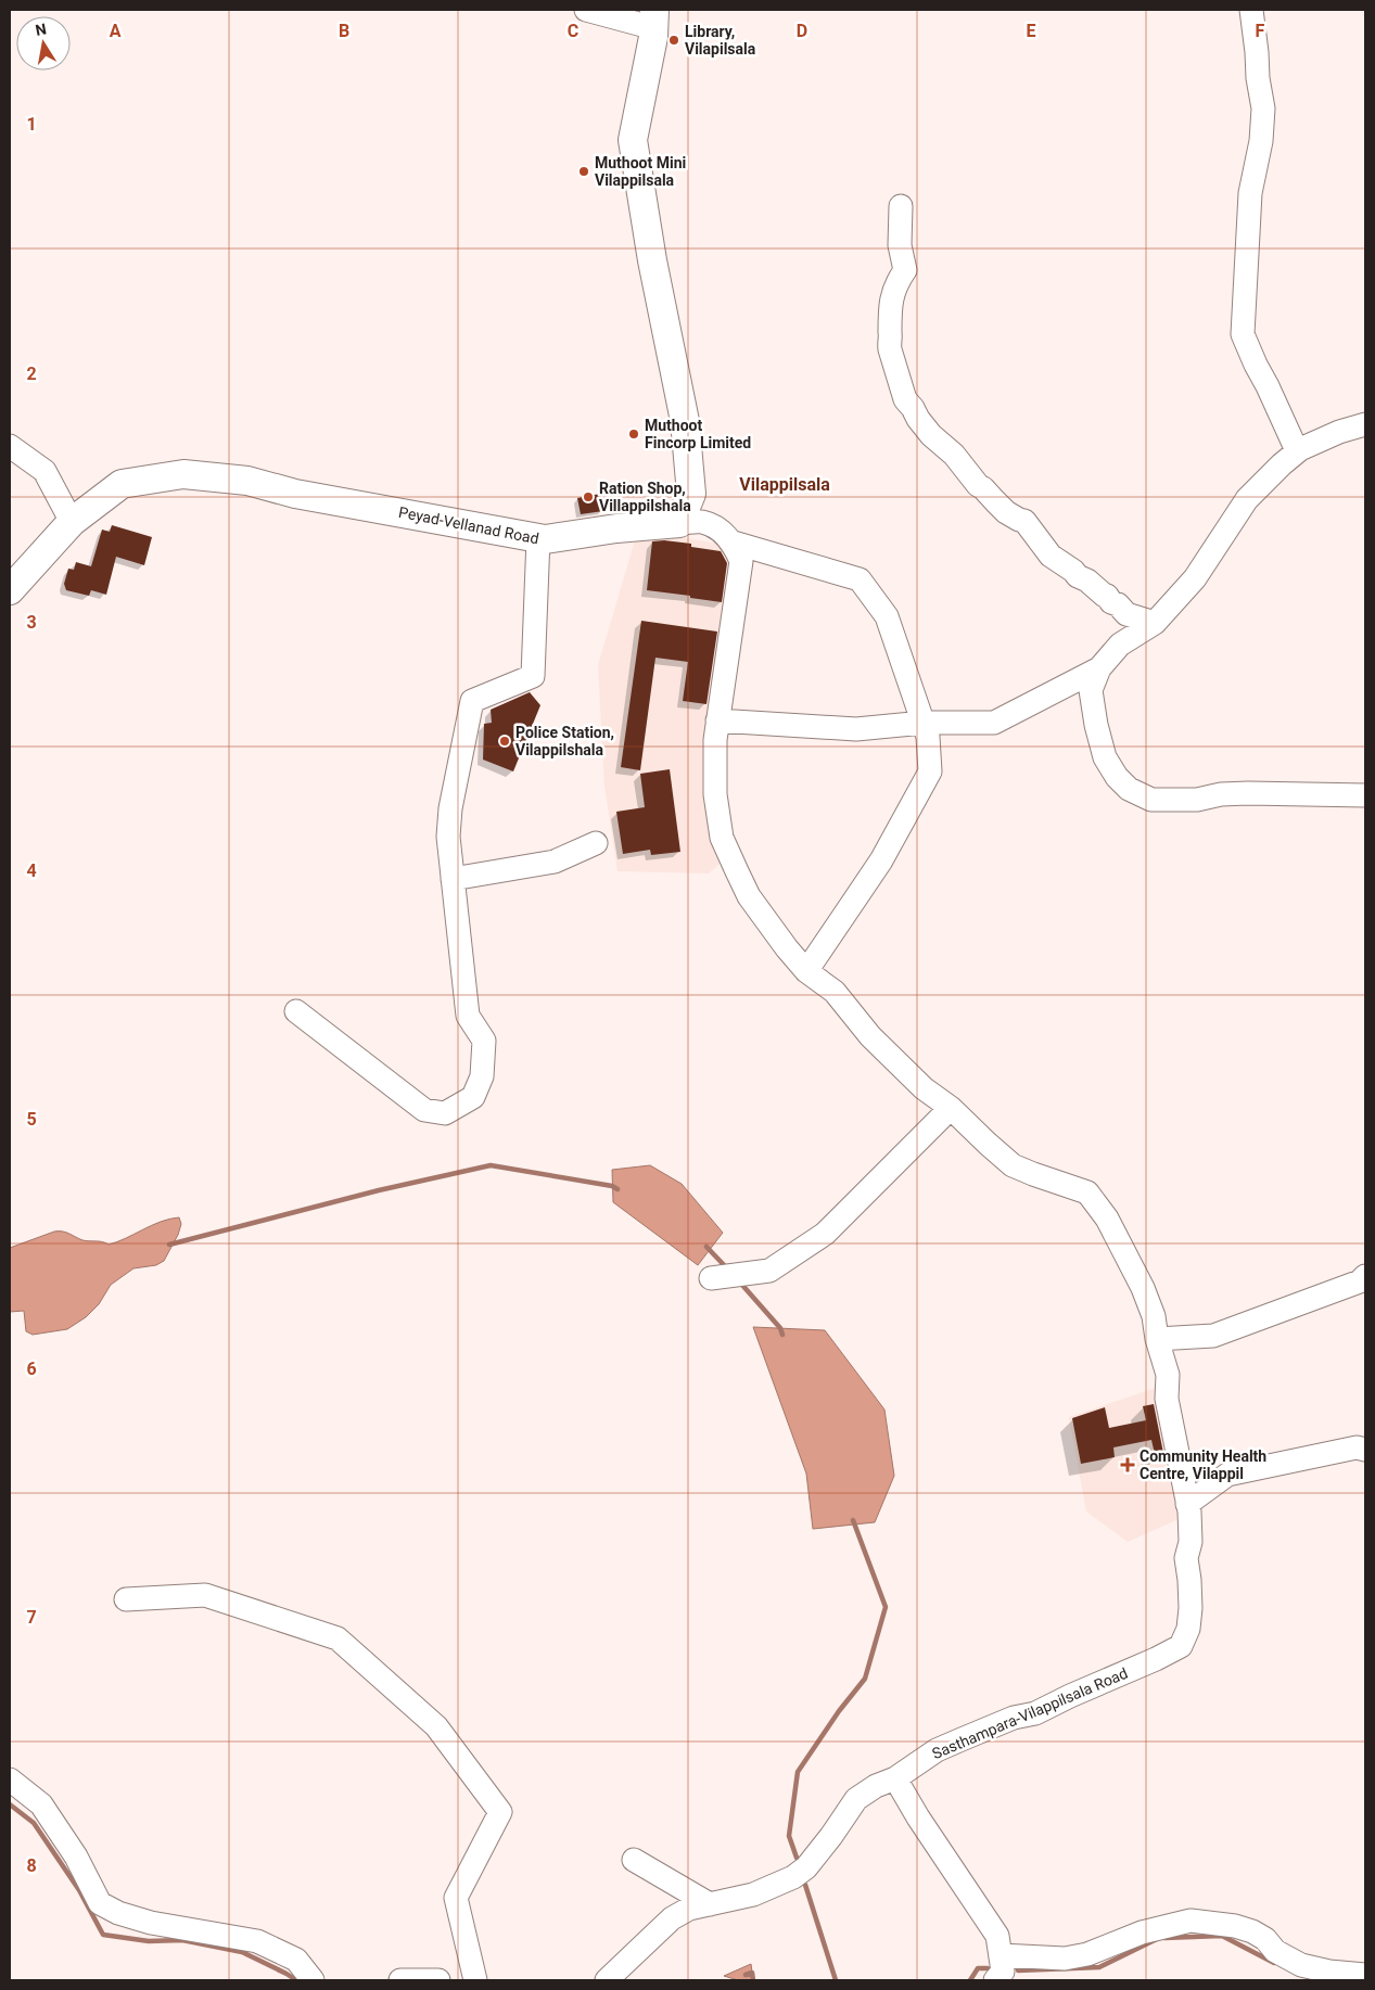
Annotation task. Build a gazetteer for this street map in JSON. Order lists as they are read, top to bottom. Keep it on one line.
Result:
{"streets":{"main road":["Peyad-Vellanad Road"],"street":["Sasthampara-Vilappilsala Road"]},"districts":["Vilappilsala"],"places":{"other":["Library, Vilapilsala","Muthoot Mini Vilappilsala","Muthoot Fincorp Limited","Ration Shop, Villappilshala","Police Station, Vilappilshala"],"health":["Community Health Centre, Vilappil"]},"north":"top","grid":{"columns":["A","B","C","D","E","F"],"rows":["1","2","3","4","5","6","7","8"]}}
